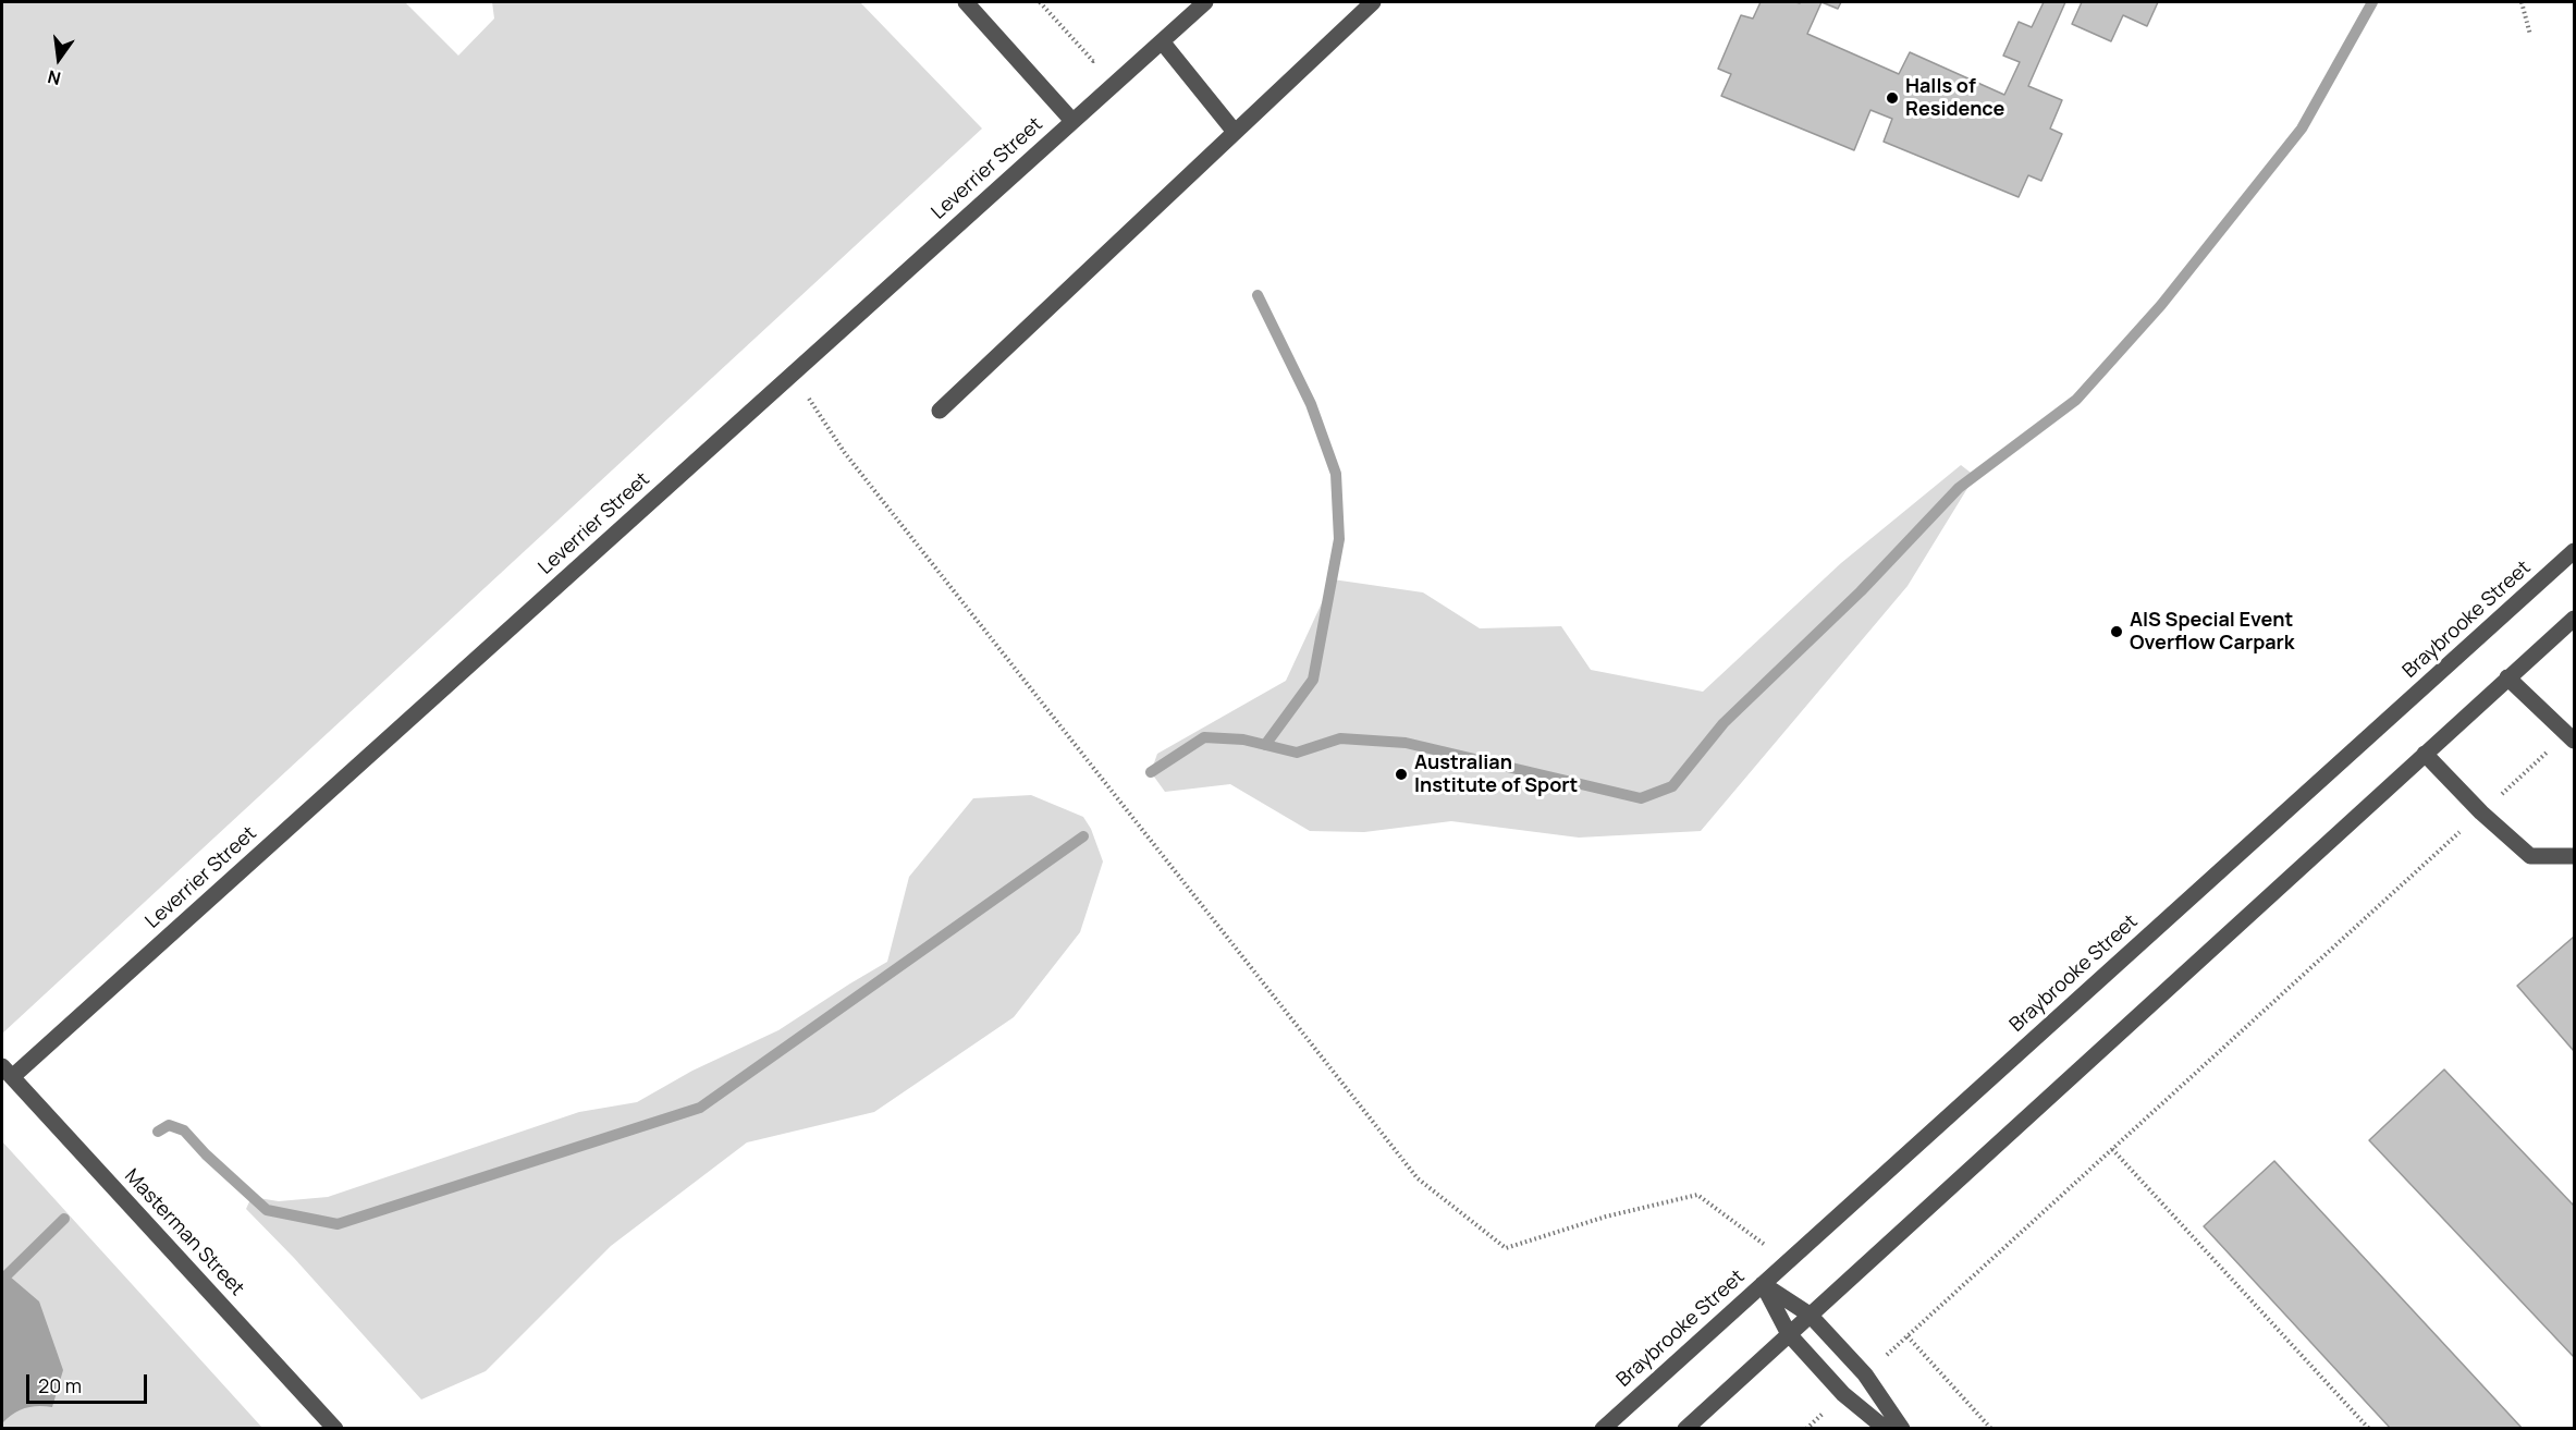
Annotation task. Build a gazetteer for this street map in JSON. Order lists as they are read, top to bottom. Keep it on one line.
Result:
{"streets":{"street":["Leverrier Street","Braybrooke Street","Masterman Street"]},"crossings":[["Leverrier Street","Masterman Street"]],"places":["Halls of Residence","AIS Special Event Overflow Carpark","Australian Institute of Sport"],"scale_bar":"20 m","north":"bottom"}
